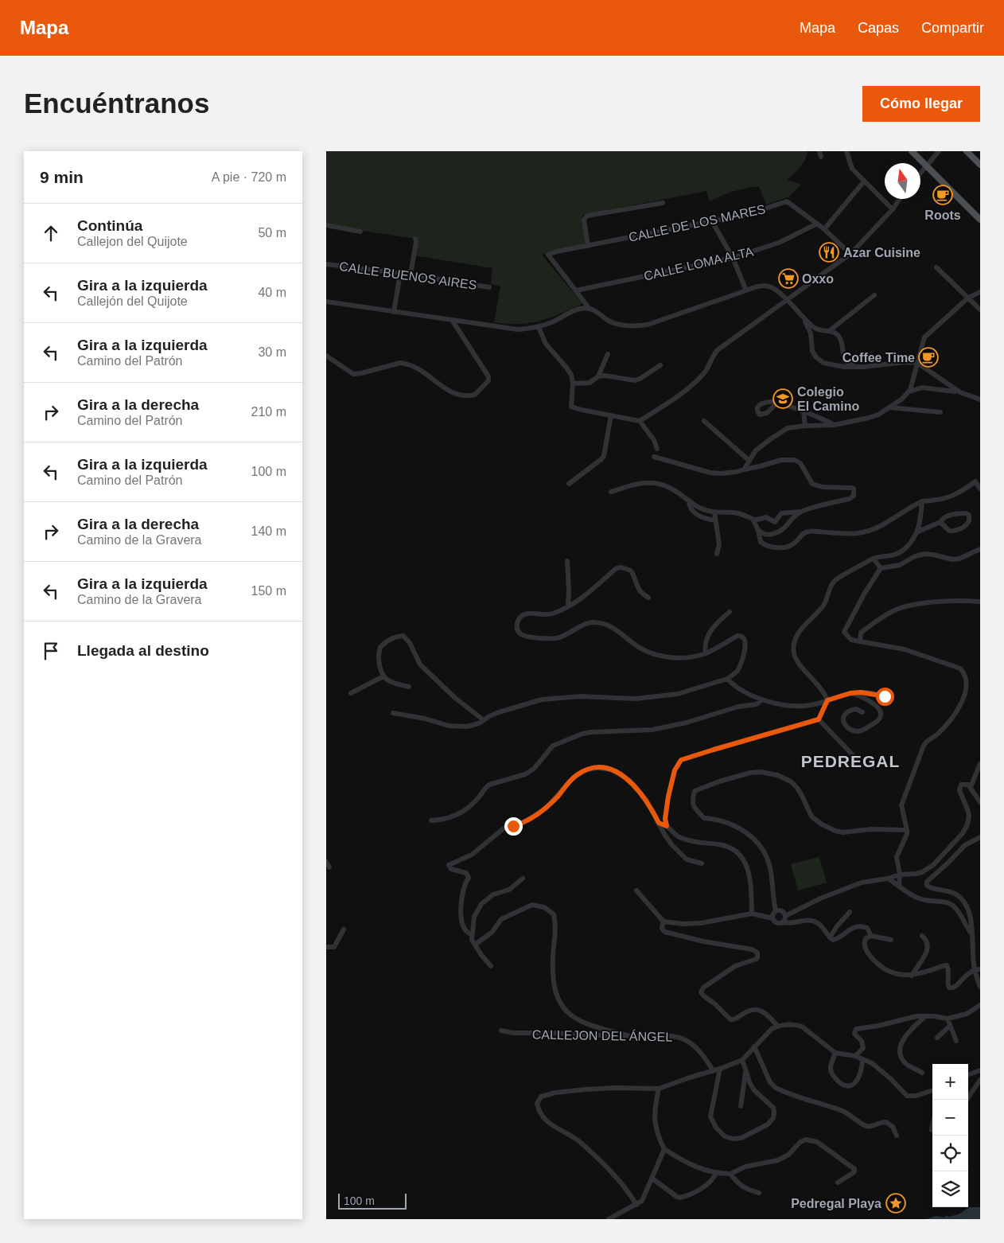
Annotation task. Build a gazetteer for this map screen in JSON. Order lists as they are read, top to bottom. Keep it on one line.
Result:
{"streets":{"street":["CALLE DE LOS MARES","CALLE LOMA ALTA","CALLE BUENOS AIRES","CALLEJON DEL ÁNGEL"]},"crossings":[["CALLE DE LOS MARES","CALLE LOMA ALTA"]],"districts":["PEDREGAL"],"places":{"cafe":["Roots","Coffee Time"],"restaurant":["Azar Cuisine"],"supermarket":["Oxxo"],"school or university":["Colegio El Camino"],"place":["Pedregal Playa"]},"scale_bar":"100 m","north":"top","page":{"header":"Mapa","nav":["Mapa","Capas","Compartir"],"buttons":"Cómo llegar","title":"Encuéntranos","heading":["9 min","A pie · 720 m"],"list":[["Continúa","Callejon del Quijote","50 m"],["Gira a la izquierda","Callejón del Quijote","40 m"],["Gira a la izquierda","Camino del Patrón","30 m"],["Gira a la derecha","Camino del Patrón","210 m"],["Gira a la izquierda","Camino del Patrón","100 m"],["Gira a la derecha","Camino de la Gravera","140 m"],["Gira a la izquierda","Camino de la Gravera","150 m"],"Llegada al destino"],"map_buttons":["+","−"],"scale":"100 m"}}
